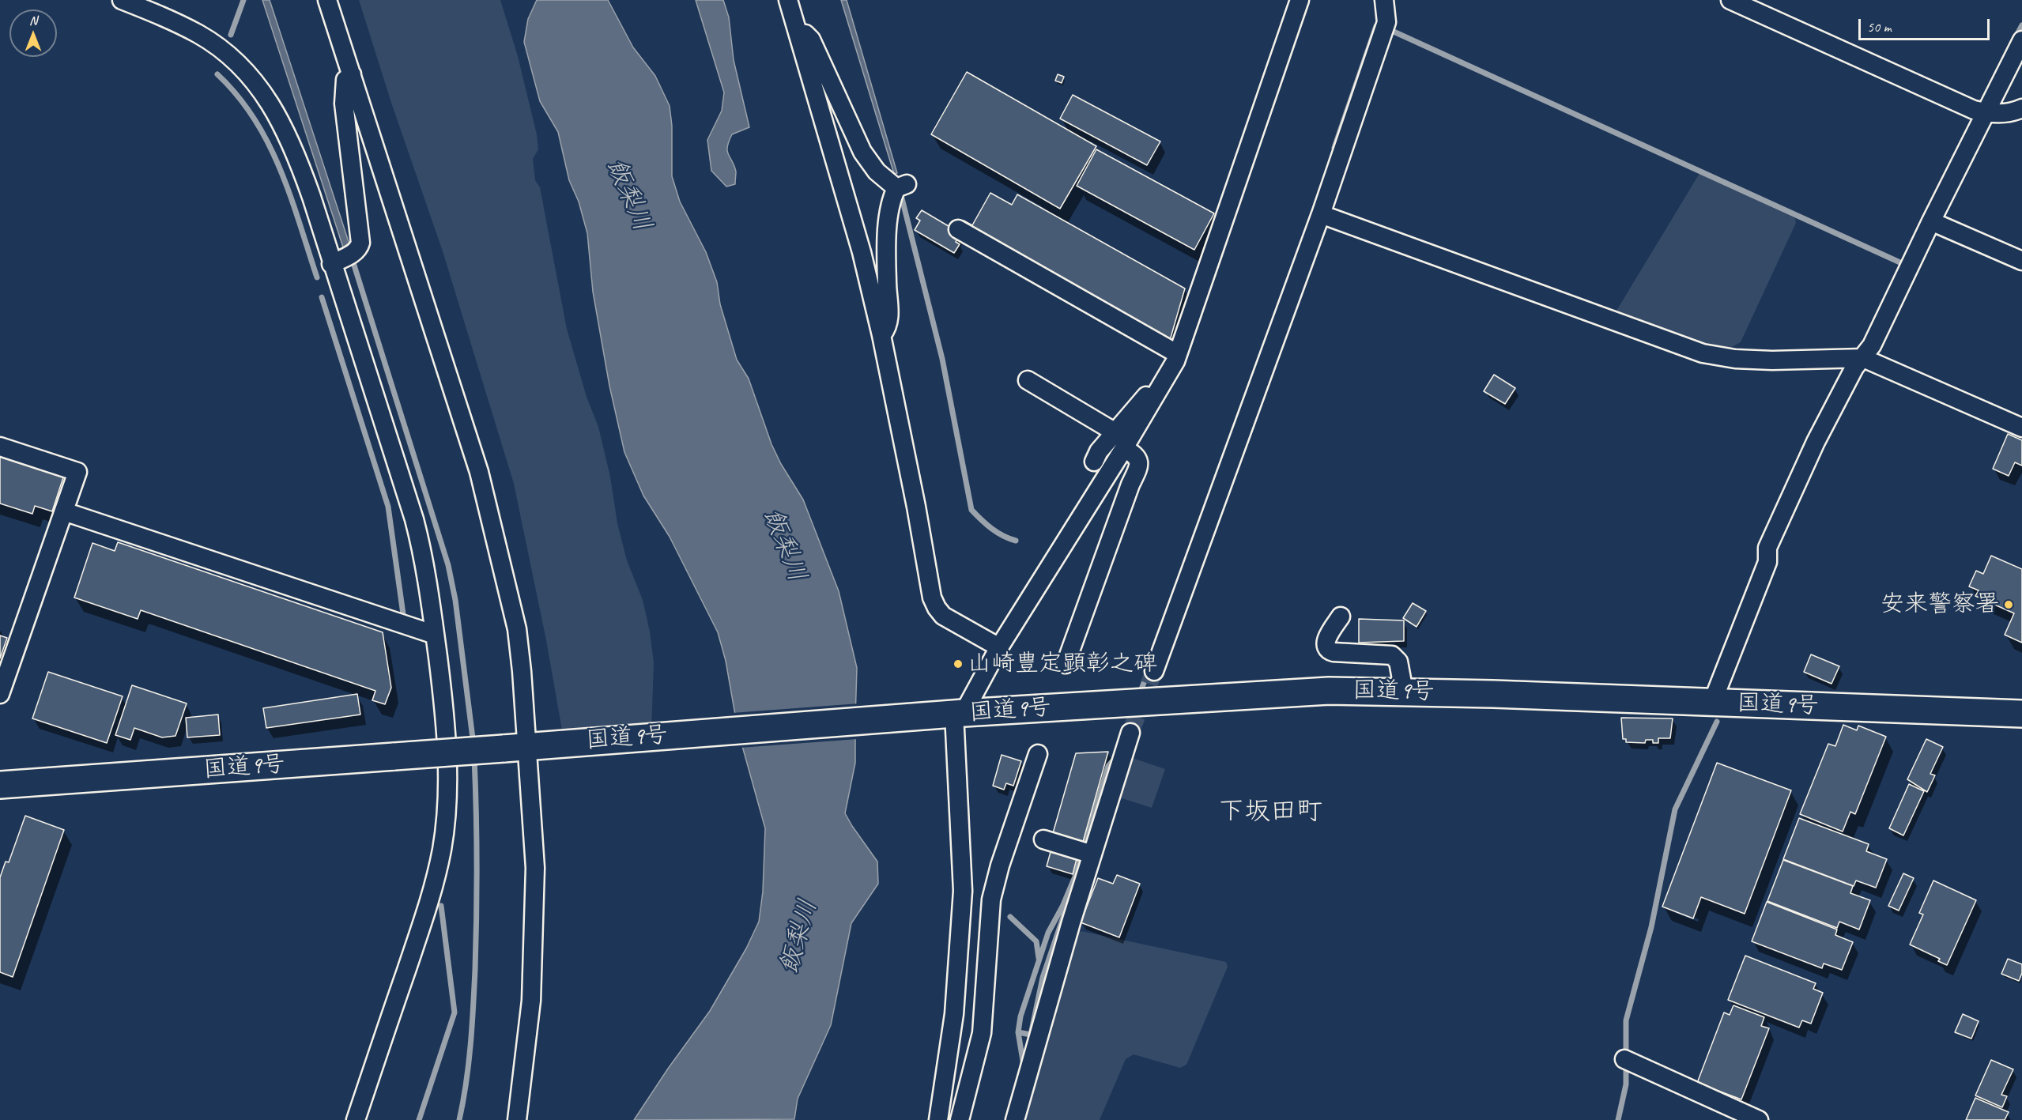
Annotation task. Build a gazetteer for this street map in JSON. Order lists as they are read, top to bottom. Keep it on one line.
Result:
{"streets":{"highway":["国道9号"]},"districts":["下坂田町"],"water":["飯梨川"],"places":["安来警察署","山崎豊定顕彰之碑"],"scale_bar":"50 m","north":"top"}
